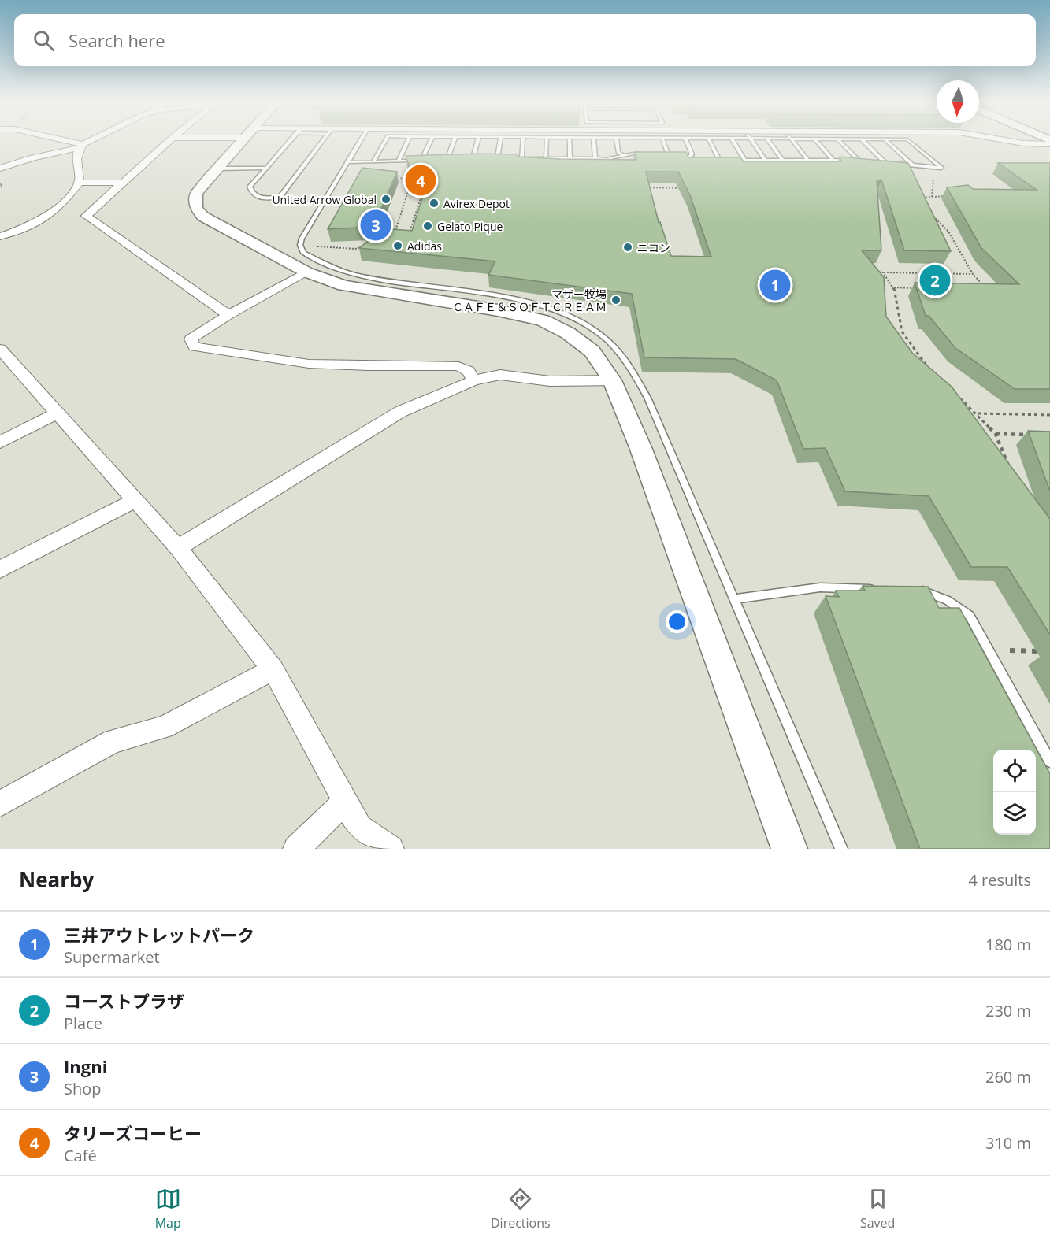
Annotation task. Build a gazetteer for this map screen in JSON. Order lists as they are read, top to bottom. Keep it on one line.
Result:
{"places":["United Arrow Global","Avirex Depot","Gelato Pique","Adidas","ニコン","マザー牧場 ＣＡＦＥ＆ＳＯＦＴＣＲＥＡＭ"],"north":"bottom","page":{"search":"Search here","pins":["4","3","2","1"],"heading":["Nearby","4 results"],"list":[{"mark":"1","name":"三井アウトレットパーク","note":"Supermarket","value":"180 m"},{"mark":"2","name":"コーストプラザ","note":"Place","value":"230 m"},{"mark":"3","name":"Ingni","note":"Shop","value":"260 m"},{"mark":"4","name":"タリーズコーヒー","note":"Café","value":"310 m"}],"nav":["Map","Directions","Saved"]}}
